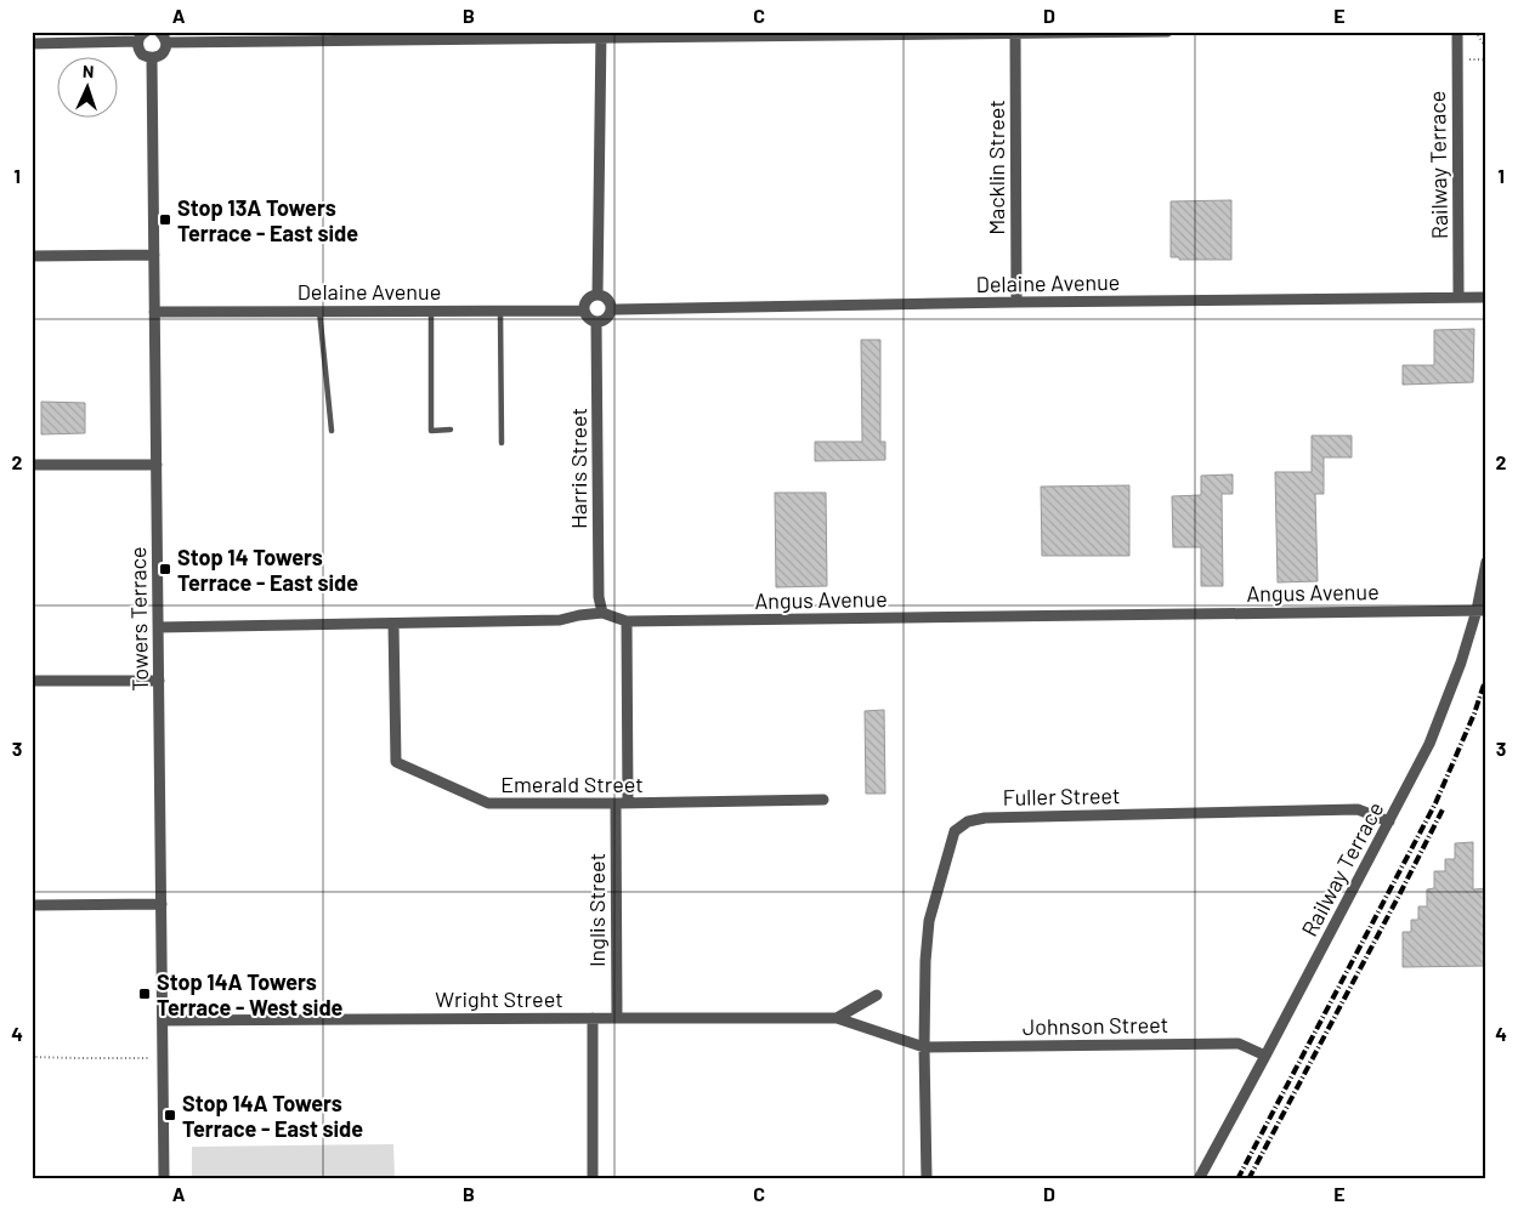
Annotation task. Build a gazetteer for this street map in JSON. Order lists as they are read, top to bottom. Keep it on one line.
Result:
{"streets":{"street":["Railway Terrace","Macklin Street","Delaine Avenue","Harris Street","Angus Avenue","Towers Terrace","Emerald Street","Fuller Street","Inglis Street","Wright Street","Johnson Street"]},"crossings":[["Railway Terrace","Delaine Avenue"],["Railway Terrace","Angus Avenue"],["Railway Terrace","Fuller Street"],["Railway Terrace","Johnson Street"],["Macklin Street","Delaine Avenue"],["Delaine Avenue","Harris Street"],["Delaine Avenue","Towers Terrace"],["Harris Street","Angus Avenue"],["Angus Avenue","Towers Terrace"],["Angus Avenue","Emerald Street"],["Angus Avenue","Inglis Street"],["Towers Terrace","Wright Street"],["Emerald Street","Inglis Street"],["Fuller Street","Wright Street"],["Fuller Street","Johnson Street"],["Inglis Street","Wright Street"],["Wright Street","Johnson Street"]],"places":{"transit":["Stop 13A Towers Terrace - East side","Stop 14 Towers Terrace - East side","Stop 14A Towers Terrace - West side","Stop 14A Towers Terrace - East side"]},"north":"top","grid":{"columns":["A","B","C","D","E"],"rows":["1","2","3","4"]}}
